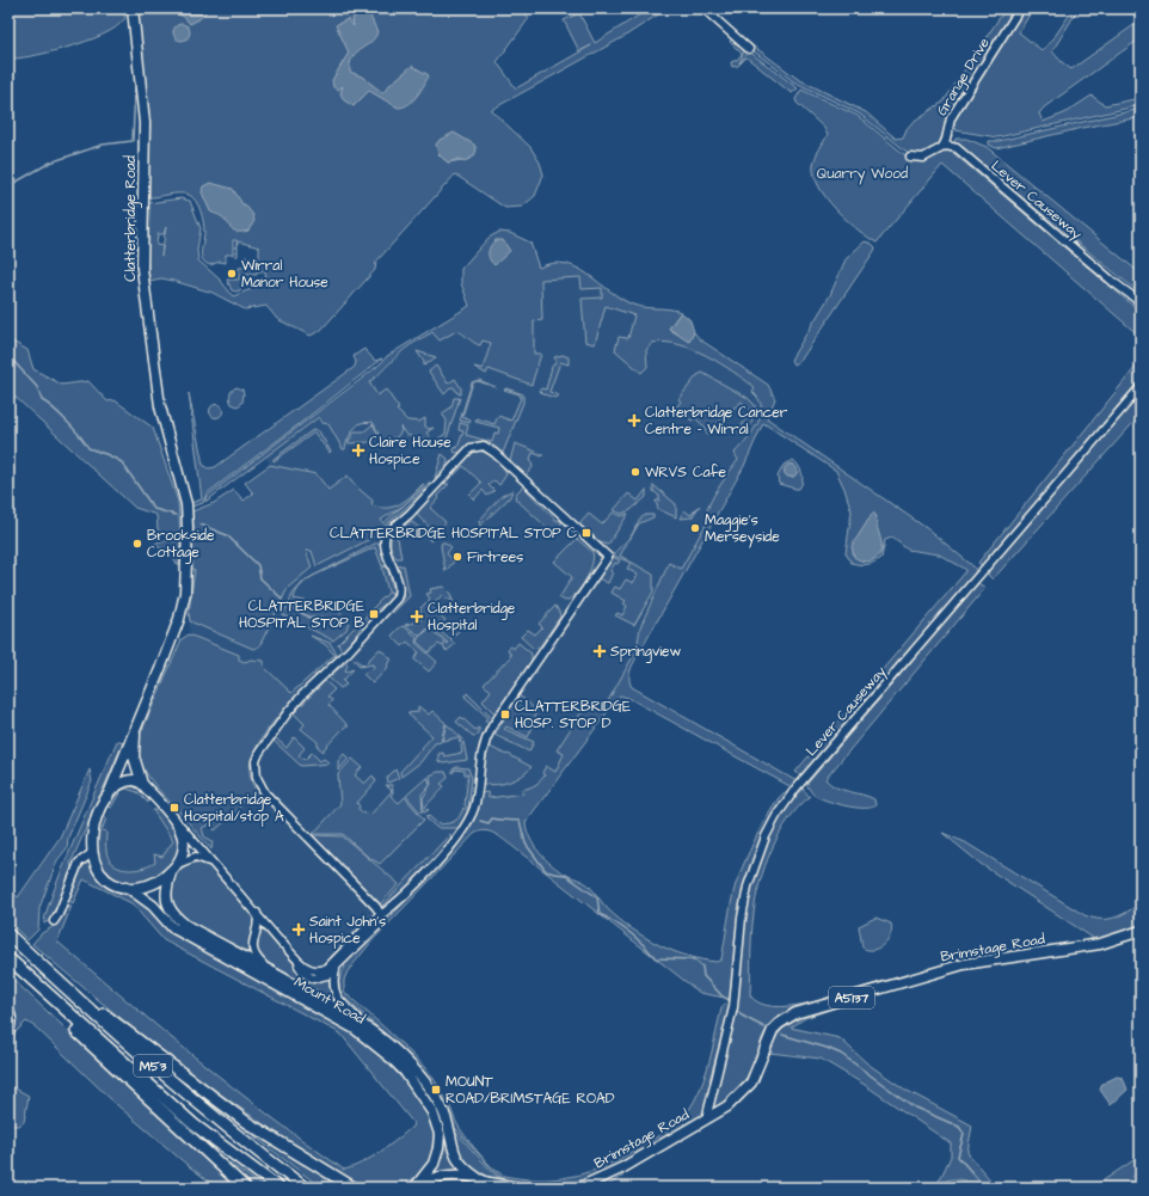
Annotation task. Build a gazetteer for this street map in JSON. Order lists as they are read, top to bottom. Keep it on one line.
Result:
{"streets":{"highway":["M53"],"main road":["Clatterbridge Road","Brimstage Road","A5137","Mount Road"],"street":["Grange Drive","Lever Causeway"]},"crossings":[["Grange Drive","Lever Causeway"],["Lever Causeway","Brimstage Road"]],"parks":["Quarry Wood"],"places":{"other":["Wirral Manor House","WRVS Cafe","Maggie's Merseyside","Brookside Cottage","Firtrees"],"health":["Clatterbridge Cancer Centre - Wirral","Claire House Hospice","Clatterbridge Hospital","Springview","Saint John's Hospice"],"transit":["CLATTERBRIDGE HOSPITAL STOP C","CLATTERBRIDGE HOSPITAL STOP B","CLATTERBRIDGE HOSP. STOP D","Clatterbridge Hospital/stop A","MOUNT ROAD/BRIMSTAGE ROAD"]}}
